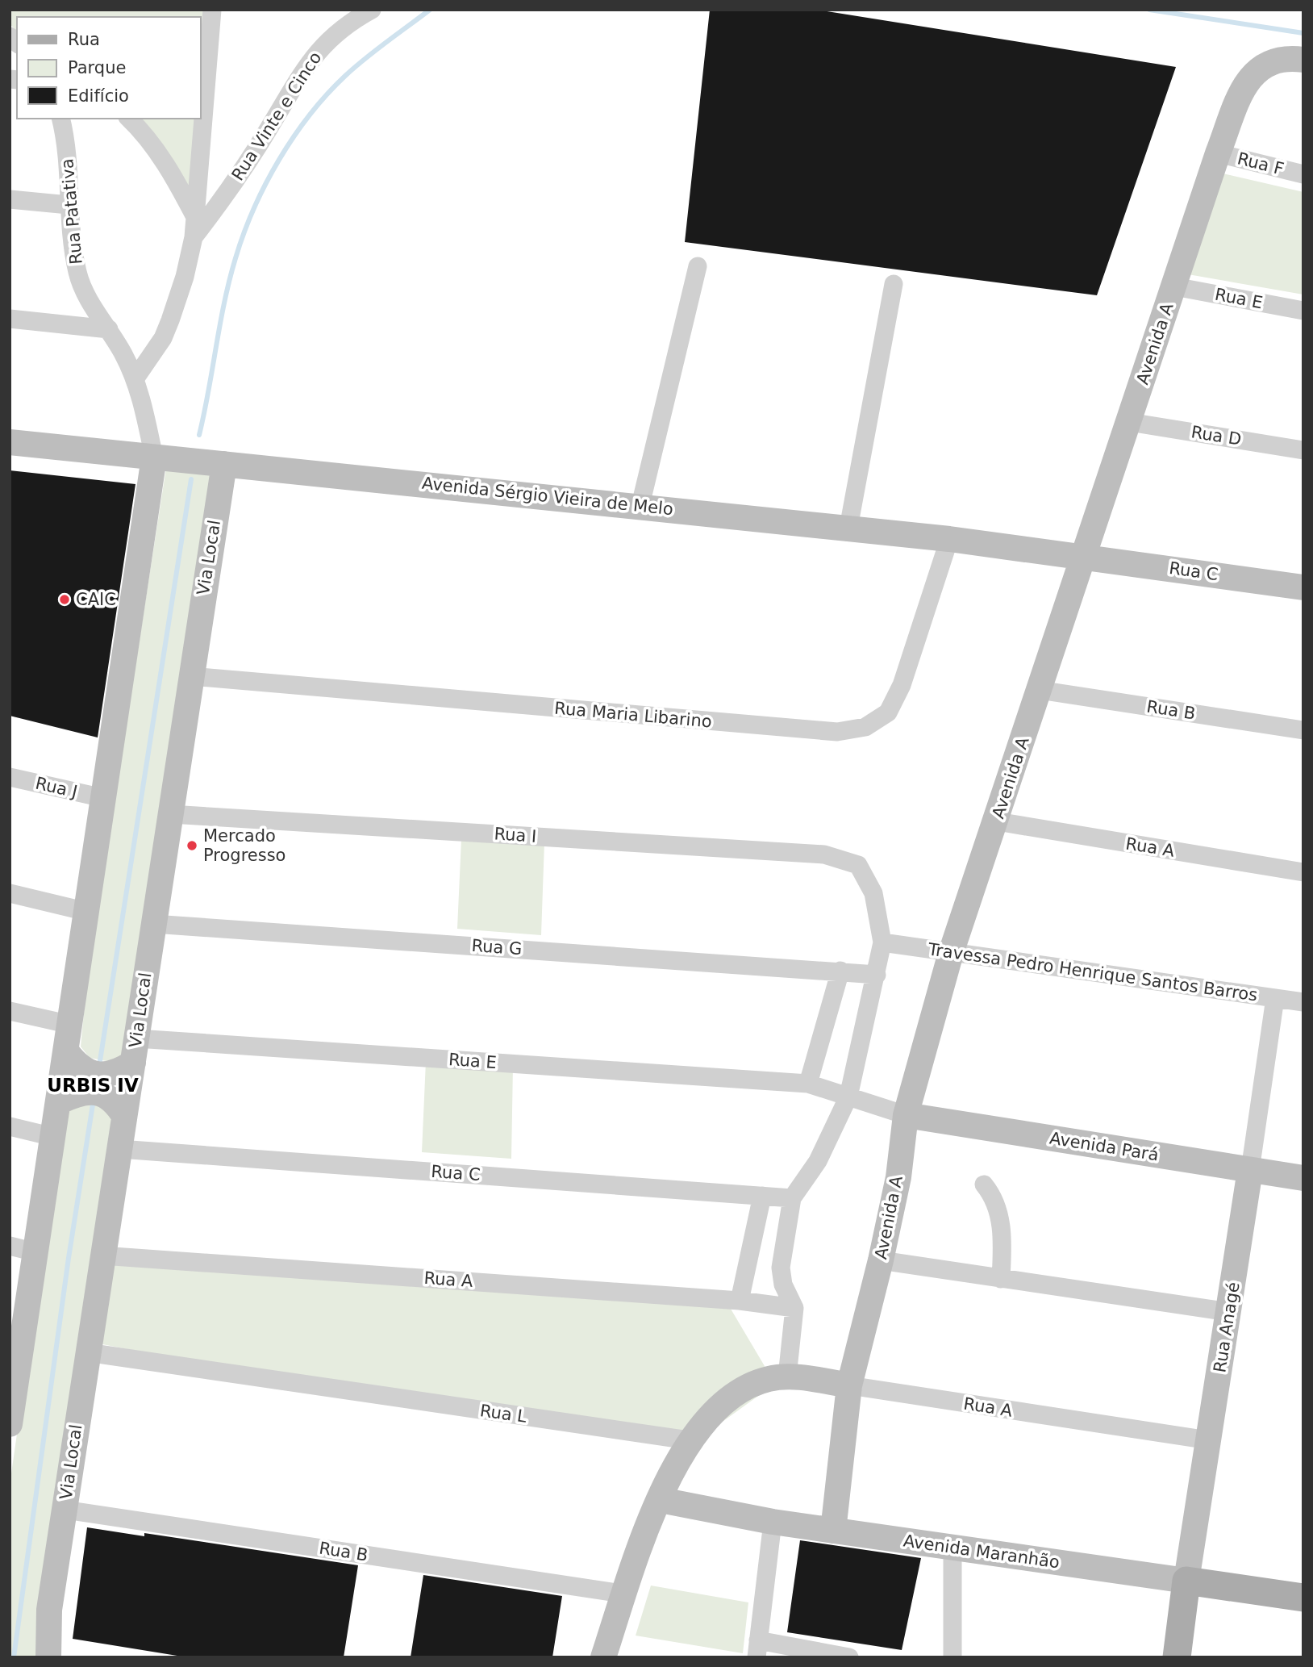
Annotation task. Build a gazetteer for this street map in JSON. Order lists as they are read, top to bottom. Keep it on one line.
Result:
{"streets":{"main road":["Rua Anagé","Avenida Maranhão"],"street":["Rua Vinte e Cinco","Rua F","Rua Patativa","Rua E","Avenida A","Rua D","Avenida Sérgio Vieira de Melo","Via Local","Rua C","Rua B","Rua Maria Libarino","Rua J","Rua I","Rua A","Rua G","Travessa Pedro Henrique Santos Barros","Avenida Pará","Rua L"]},"crossings":[["Rua F","Avenida A"],["Rua Patativa","Avenida Sérgio Vieira de Melo"],["Rua E","Avenida A"],["Rua E","Via Local"],["Rua E","Avenida Pará"],["Avenida A","Rua D"],["Avenida A","Avenida Sérgio Vieira de Melo"],["Avenida A","Rua C"],["Avenida A","Rua B"],["Avenida A","Rua A"],["Avenida A","Travessa Pedro Henrique Santos Barros"],["Avenida A","Avenida Pará"],["Avenida A","Avenida Maranhão"],["Avenida Sérgio Vieira de Melo","Via Local"],["Avenida Sérgio Vieira de Melo","Rua C"],["Avenida Sérgio Vieira de Melo","Rua Maria Libarino"],["Via Local","Rua C"],["Via Local","Rua B"],["Via Local","Rua Maria Libarino"],["Via Local","Rua I"],["Via Local","Rua A"],["Via Local","Rua G"],["Via Local","Rua L"],["Rua I","Travessa Pedro Henrique Santos Barros"],["Rua A","Rua Anagé"],["Travessa Pedro Henrique Santos Barros","Rua Anagé"],["Avenida Pará","Rua Anagé"],["Rua Anagé","Avenida Maranhão"]],"districts":["URBIS IV"],"places":["CAIC","Mercado Progresso"],"legend":["Rua","Parque","Edifício"]}
